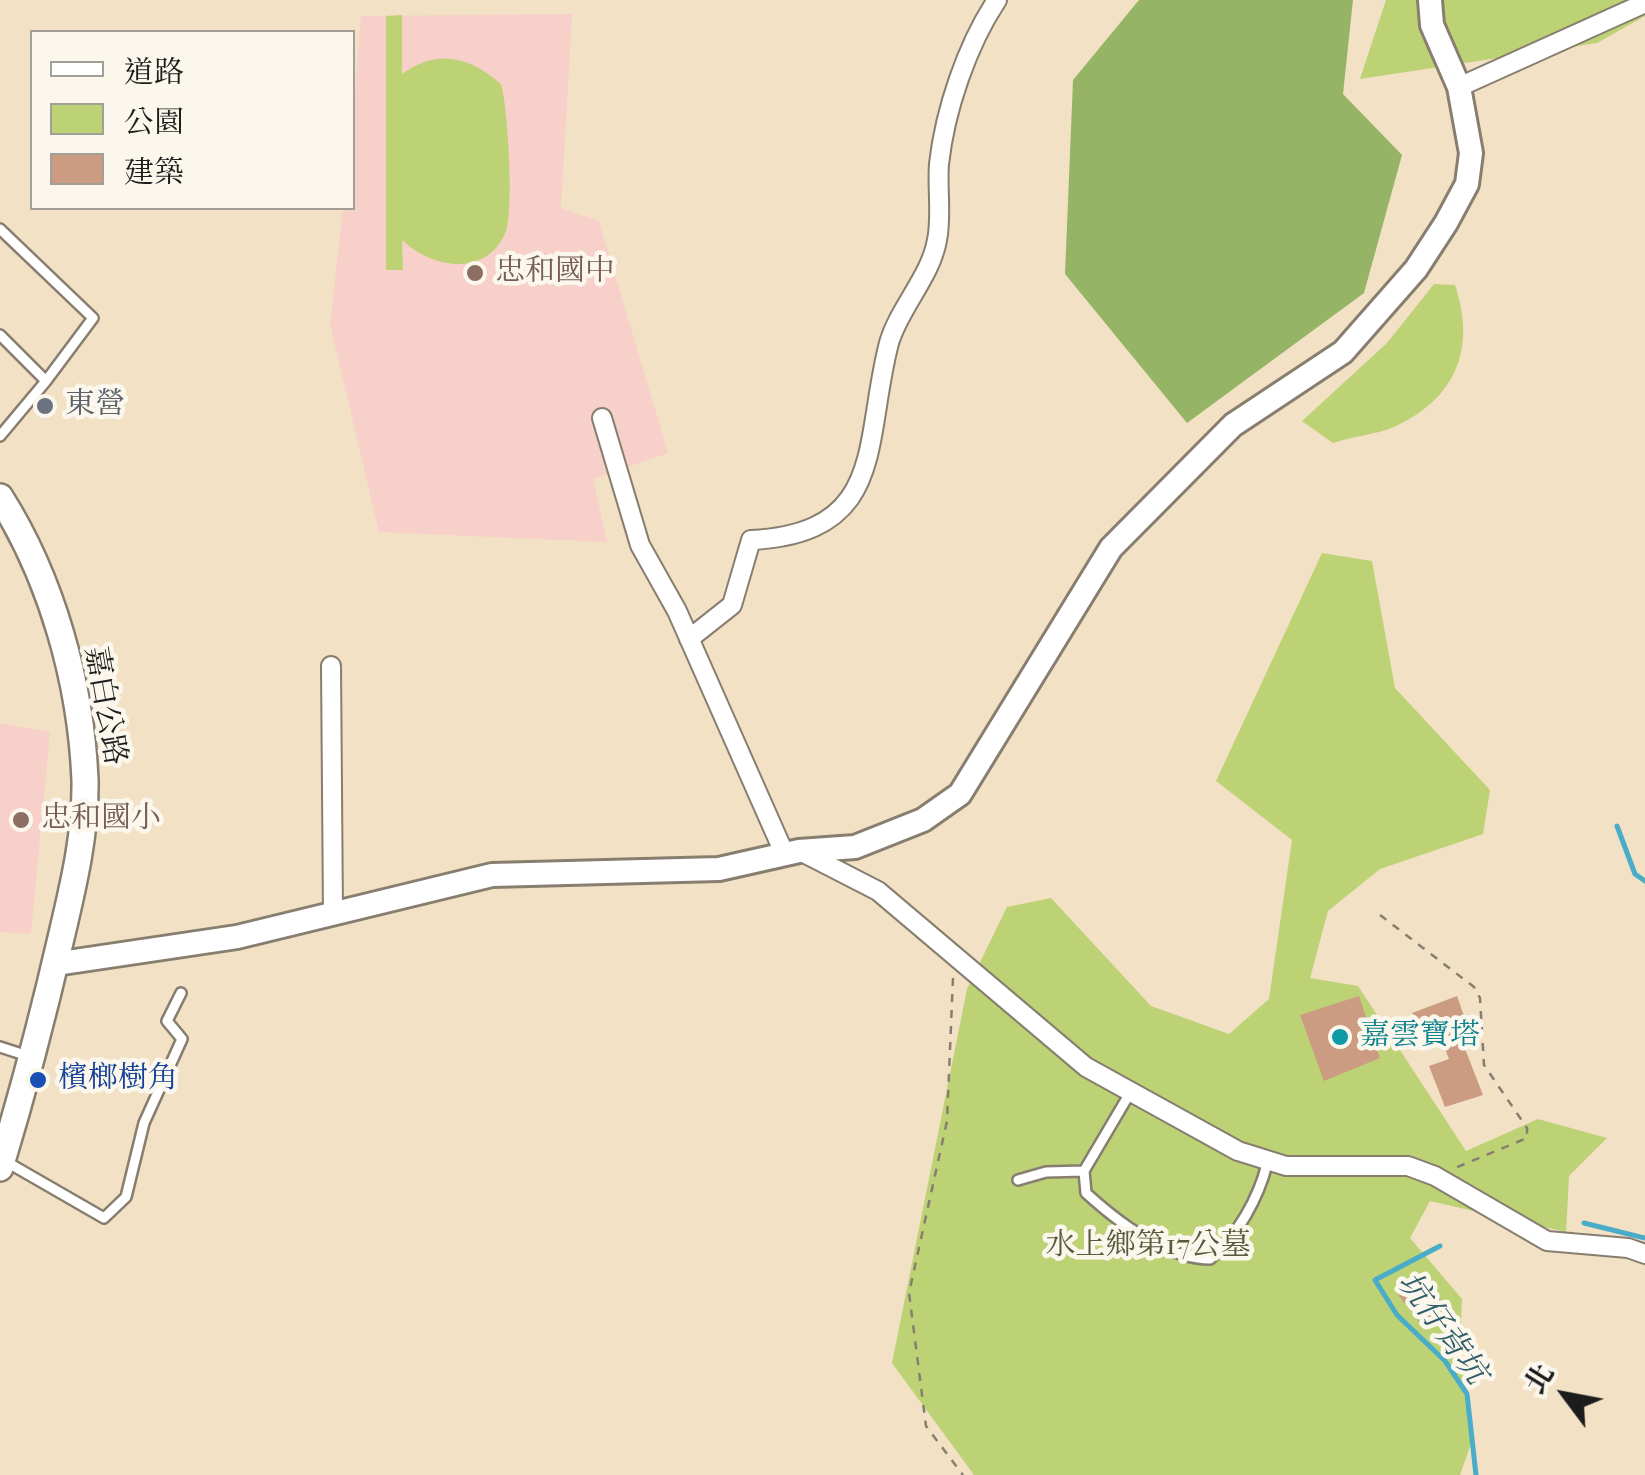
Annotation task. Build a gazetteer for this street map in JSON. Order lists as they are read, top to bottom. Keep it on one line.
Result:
{"streets":{"main road":["嘉白公路"]},"water":["坑仔背坑"],"parks":["水上鄉第17公墓"],"places":["忠和國中","東營","忠和國小","嘉雲寶塔","檳榔樹角"],"legend":["道路","公園","建築"],"north":"top left"}
